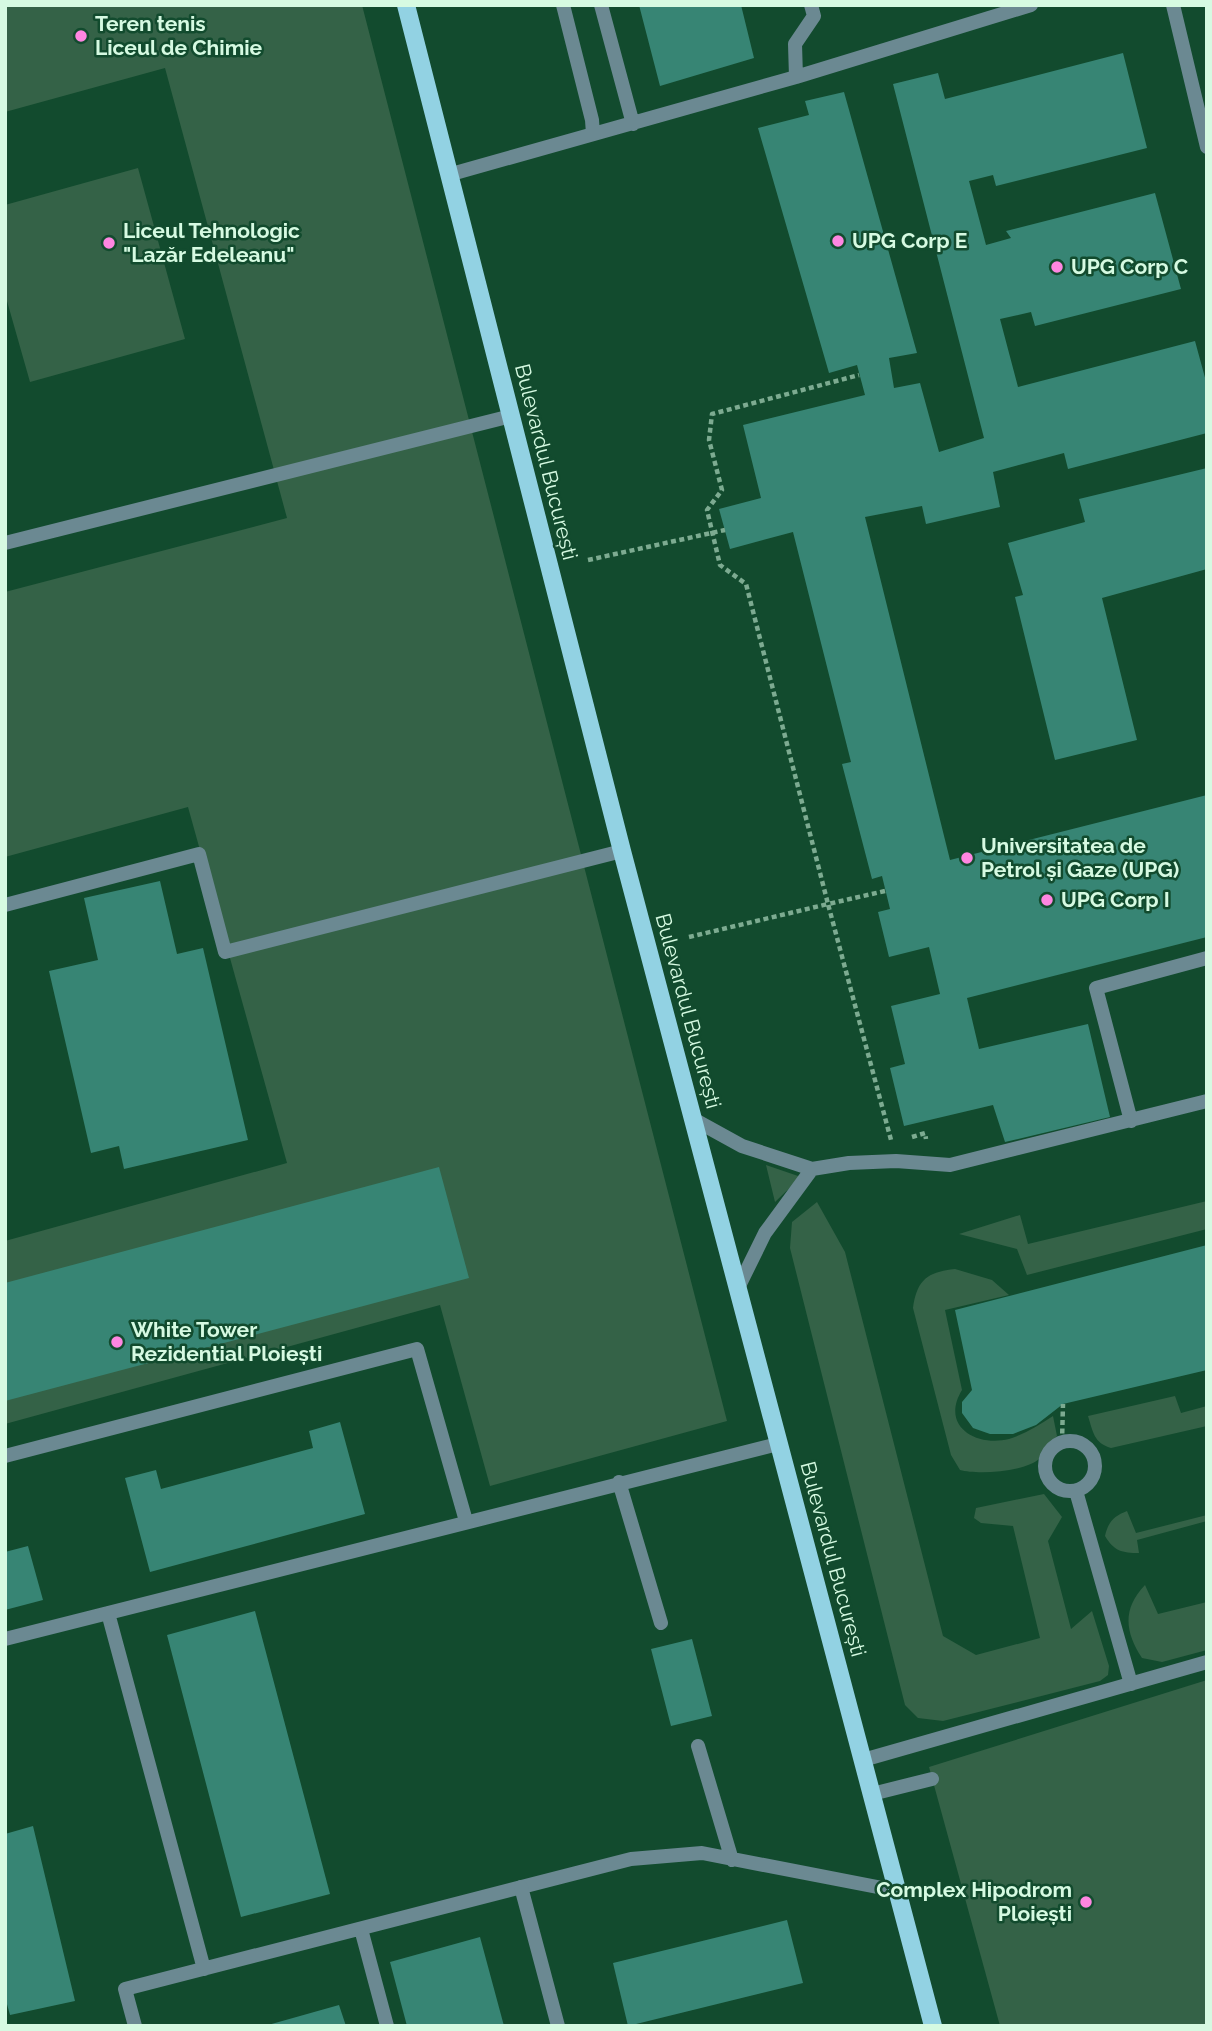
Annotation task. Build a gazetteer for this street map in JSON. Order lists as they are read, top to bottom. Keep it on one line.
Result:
{"streets":{"main road":["Bulevardul București"]},"places":["Teren tenis Liceul de Chimie","UPG Corp E","Liceul Tehnologic \"Lazăr Edeleanu\"","UPG Corp C","Universitatea de Petrol și Gaze (UPG)","UPG Corp I","White Tower Rezidential Ploiești","Complex Hipodrom Ploiești"]}
